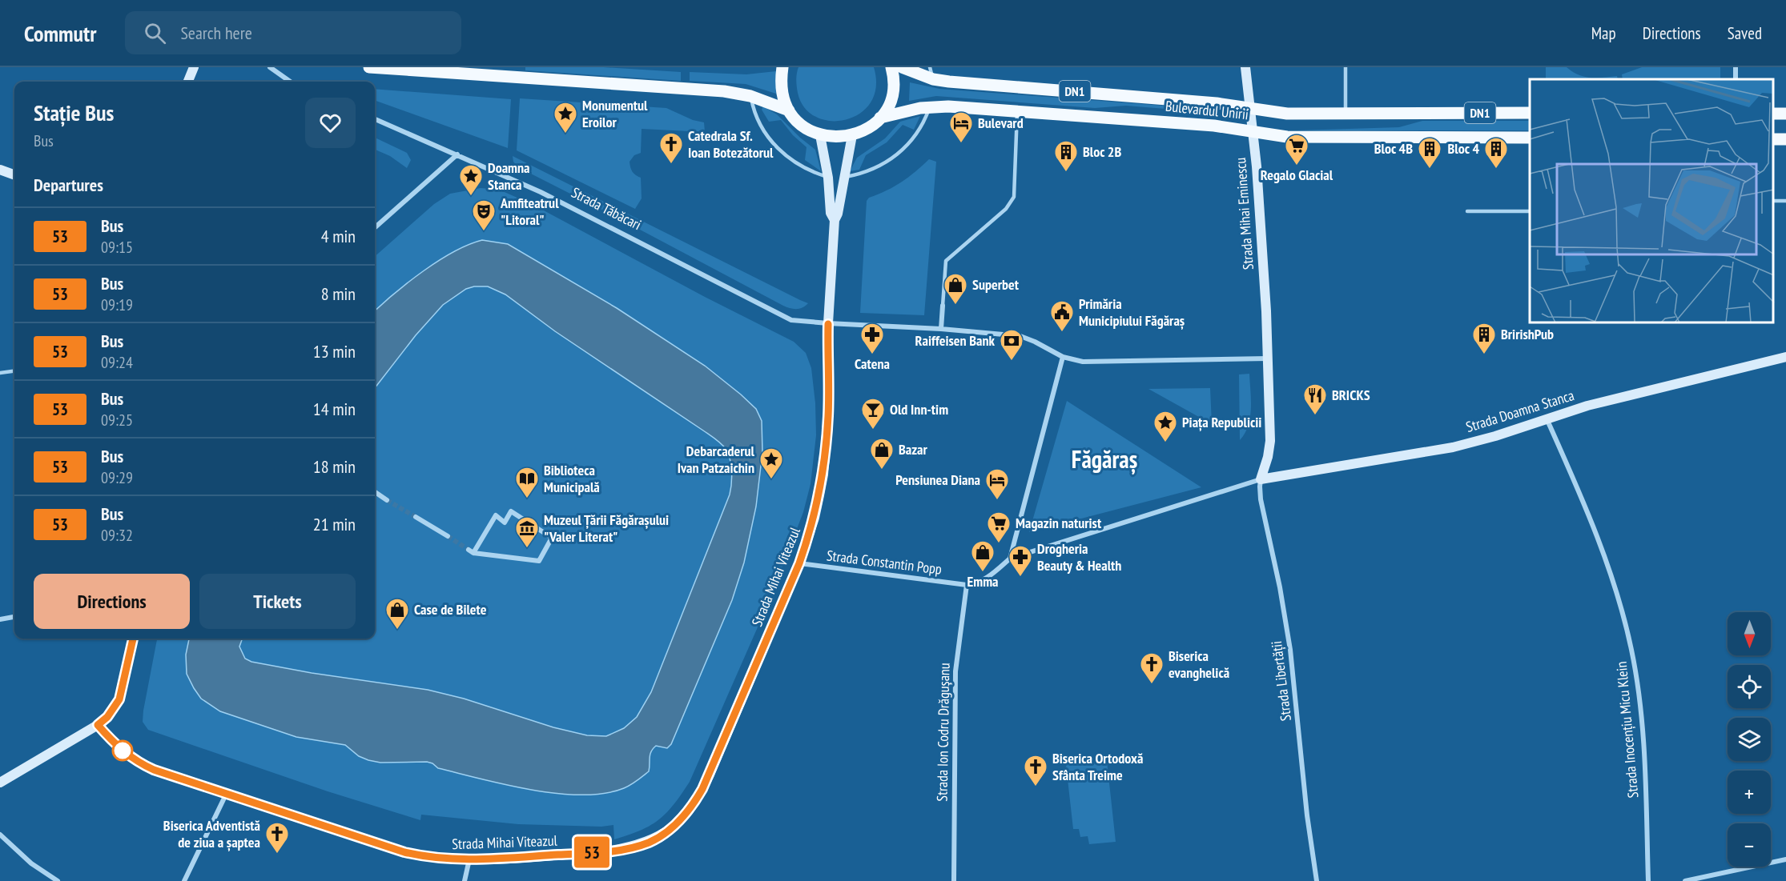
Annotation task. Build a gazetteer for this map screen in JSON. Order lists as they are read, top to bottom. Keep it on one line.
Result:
{"streets":{"main road":["DN1","Bulevardul Unirii"],"street":["Strada Tăbăcari","Strada Mihai Eminescu","Strada Doamna Stanca","Strada Constantin Popp","Strada Mihai Viteazul","Strada Libertății","Strada Inocențiu Micu Klein","Strada Ion Codru Drăguşanu"]},"crossings":[["Bulevardul Unirii","Strada Mihai Eminescu"],["Strada Tăbăcari","Strada Mihai Viteazul"],["Strada Doamna Stanca","Strada Libertății"],["Strada Doamna Stanca","Strada Inocențiu Micu Klein"],["Strada Constantin Popp","Strada Mihai Viteazul"],["Strada Constantin Popp","Strada Ion Codru Drăguşanu"]],"districts":["Făgăraș"],"places":{"place":["Monumentul Eroilor","Doamna Stanca","Piața Republicii","Debarcaderul Ivan Patzaichin"],"hotel":["Bulevard","Pensiunea Diana"],"church":["Catedrala Sf. Ioan Botezătorul","Biserica evanghelică","Biserica Ortodoxă Sfânta Treime","Biserica Adventistă de ziua a șaptea"],"supermarket":["Regalo Glacial","Magazin naturist"],"building":["Bloc 4B","Bloc 4","Bloc 2B","BririshPub"],"theatre":["Amfiteatrul \"Litoral\""],"shop":["Superbet","Bazar","Emma","Case de Bilete"],"public building":["Primăria Municipiului Făgăraș"],"pharmacy":["Catena","Drogheria Beauty & Health"],"bank":["Raiffeisen Bank"],"restaurant":["BRICKS"],"bar":["Old Inn-tim"],"library":["Biblioteca Municipală"],"museum":["Muzeul Țării Făgărașului \"Valer Literat\""]},"lines":["bus line 53"],"north":"bottom","page":{"header":"Commutr","search":"Search here","nav":["Map","Directions","Saved"],"on_map":"53","heading":[["Stație Bus","Bus"],"Departures"],"list":[{"mark":"53","name":"Bus","note":"09:15","value":"4 min"},{"mark":"53","name":"Bus","note":"09:19","value":"8 min"},{"mark":"53","name":"Bus","note":"09:24","value":"13 min"},{"mark":"53","name":"Bus","note":"09:25","value":"14 min"},{"mark":"53","name":"Bus","note":"09:29","value":"18 min"},{"mark":"53","name":"Bus","note":"09:32","value":"21 min"}],"buttons":["Directions","Tickets"],"map_buttons":["+","−"]}}
